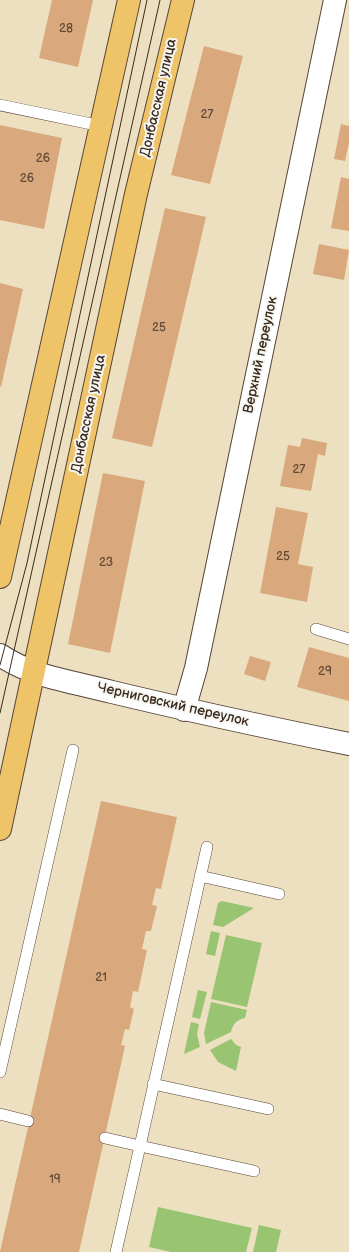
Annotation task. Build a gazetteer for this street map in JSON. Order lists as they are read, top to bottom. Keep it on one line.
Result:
{"streets":{"main road":["Донбасская улица"],"street":["Верхний переулок","Черниговский переулок"]},"crossings":[["Донбасская улица","Черниговский переулок"],["Верхний переулок","Черниговский переулок"]],"house_numbers":["28","27","26","26","25","27","25","23","29","21","19"]}
